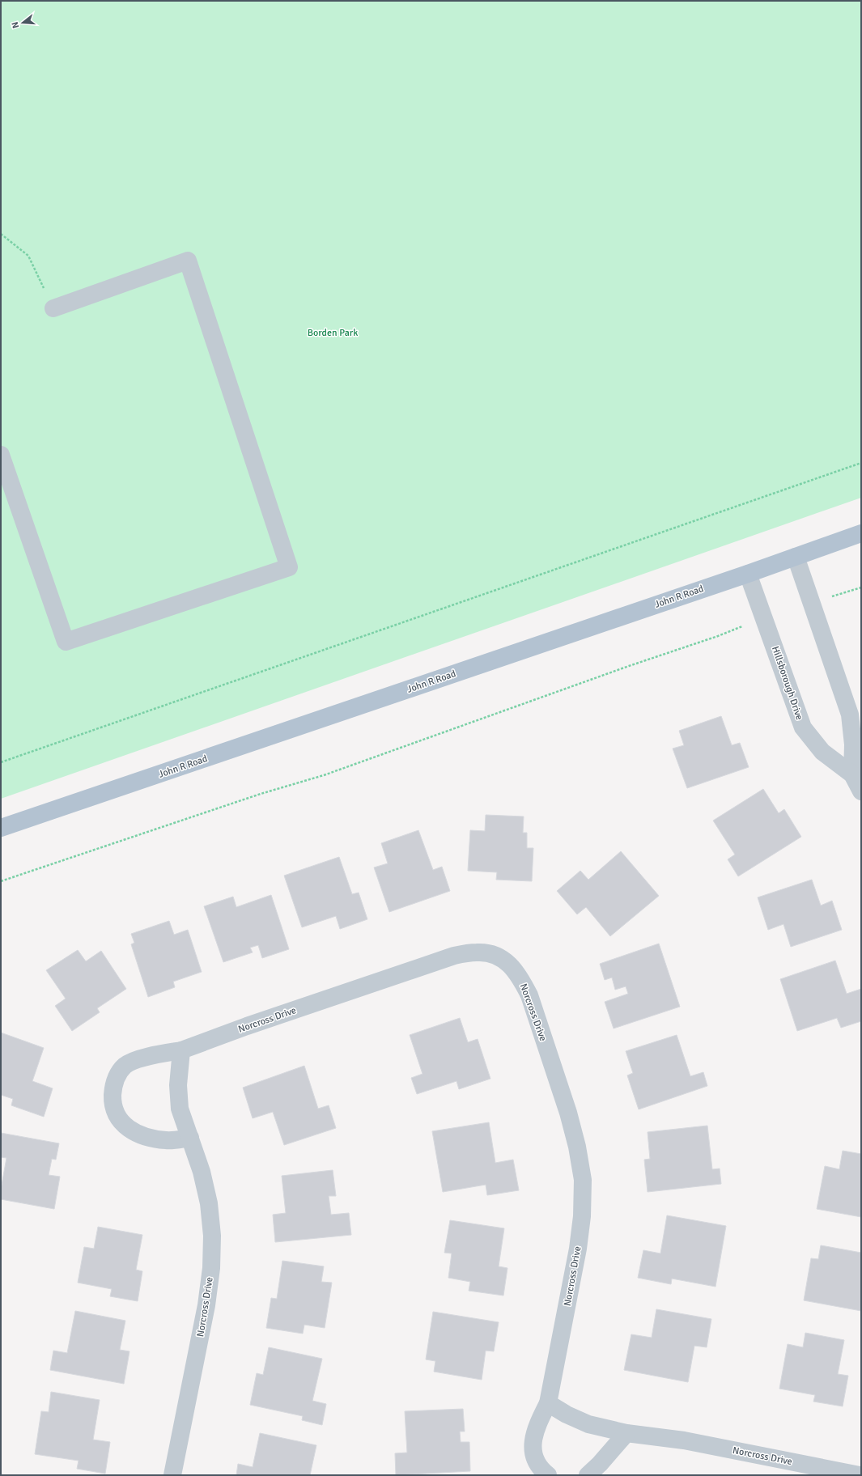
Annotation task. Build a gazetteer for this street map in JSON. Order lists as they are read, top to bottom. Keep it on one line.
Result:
{"streets":{"main road":["John R Road"],"street":["Hillsborough Drive","Norcross Drive"]},"crossings":[["John R Road","Hillsborough Drive"]],"parks":["Borden Park"],"north":"left"}
